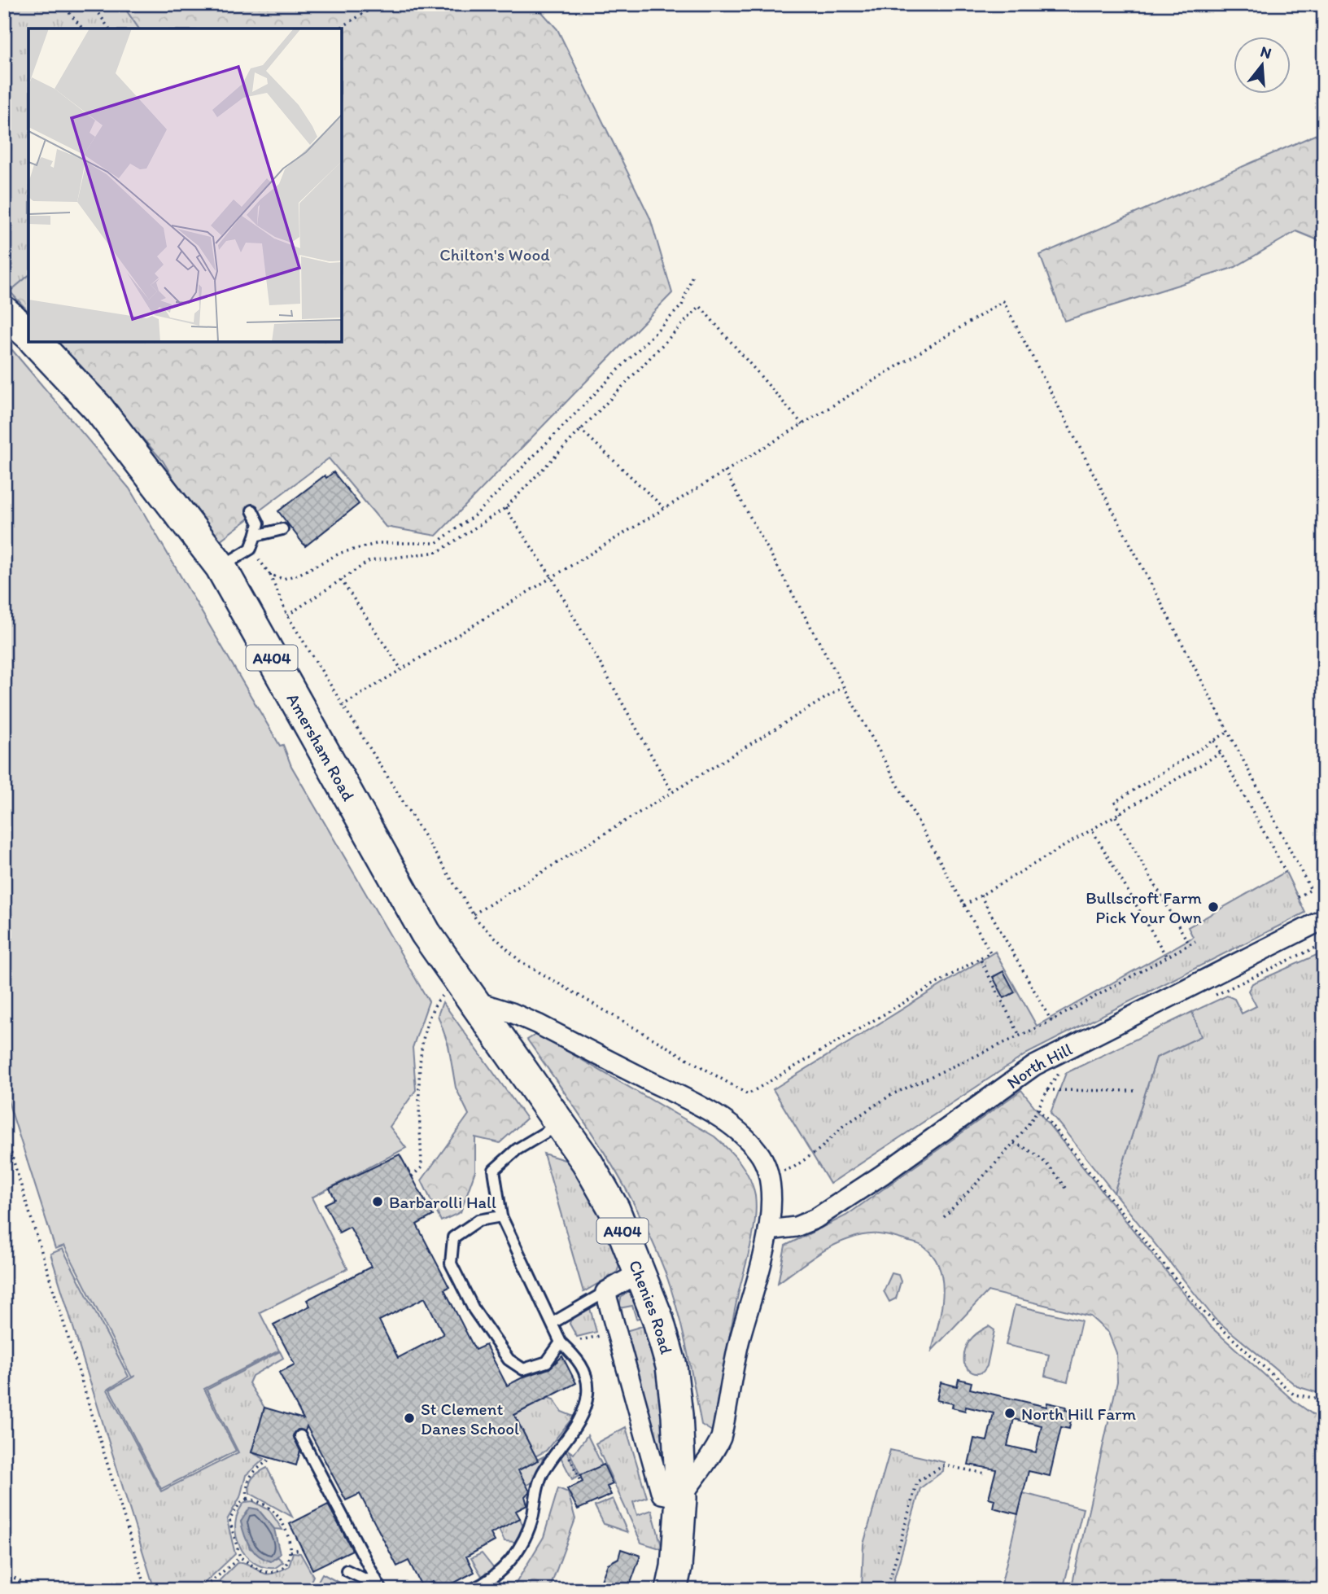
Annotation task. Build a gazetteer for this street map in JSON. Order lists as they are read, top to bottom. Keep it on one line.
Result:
{"streets":{"main road":["A404","Amersham Road","Chenies Road"],"street":["North Hill"]},"crossings":[["Amersham Road","Chenies Road"]],"parks":["Chilton's Wood"],"places":["Bullscroft Farm Pick Your Own","Barbarolli Hall","North Hill Farm","St Clement Danes School"],"north":"top"}
